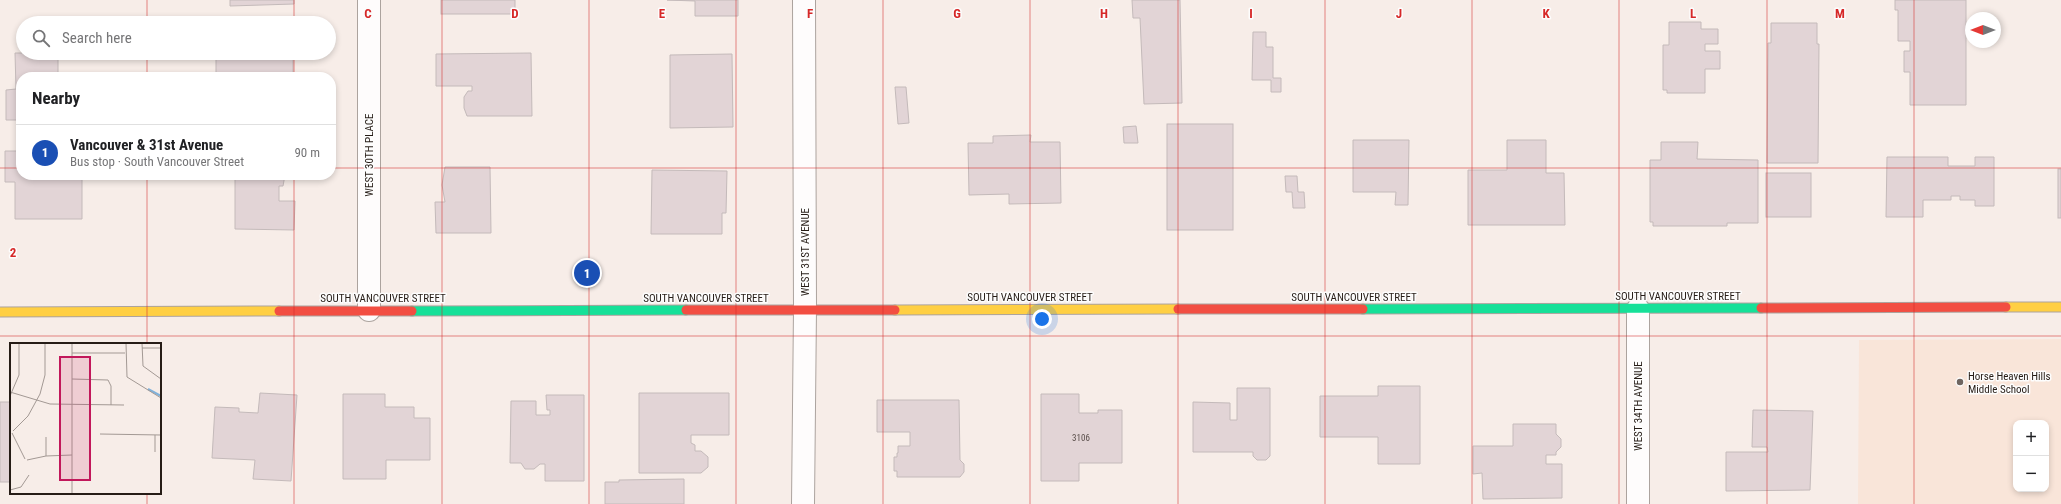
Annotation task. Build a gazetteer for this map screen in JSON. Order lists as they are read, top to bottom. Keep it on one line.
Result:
{"streets":{"street":["WEST 30TH PLACE","WEST 31ST AVENUE","SOUTH VANCOUVER STREET","WEST 34TH AVENUE"]},"crossings":[["WEST 30TH PLACE","SOUTH VANCOUVER STREET"],["WEST 31ST AVENUE","SOUTH VANCOUVER STREET"],["SOUTH VANCOUVER STREET","WEST 34TH AVENUE"]],"places":["Horse Heaven Hills Middle School"],"house_numbers":["3106"],"north":"left","page":{"search":"Search here","heading":"Nearby","list":[{"mark":"1","name":"Vancouver & 31st Avenue","note":"Bus stop · South Vancouver Street","value":"90 m"}],"pins":"1","map_buttons":["+","−"]},"grid":{"columns":["C","D","E","F","G","H","I","J","K","L","M"],"rows":["2"]}}
